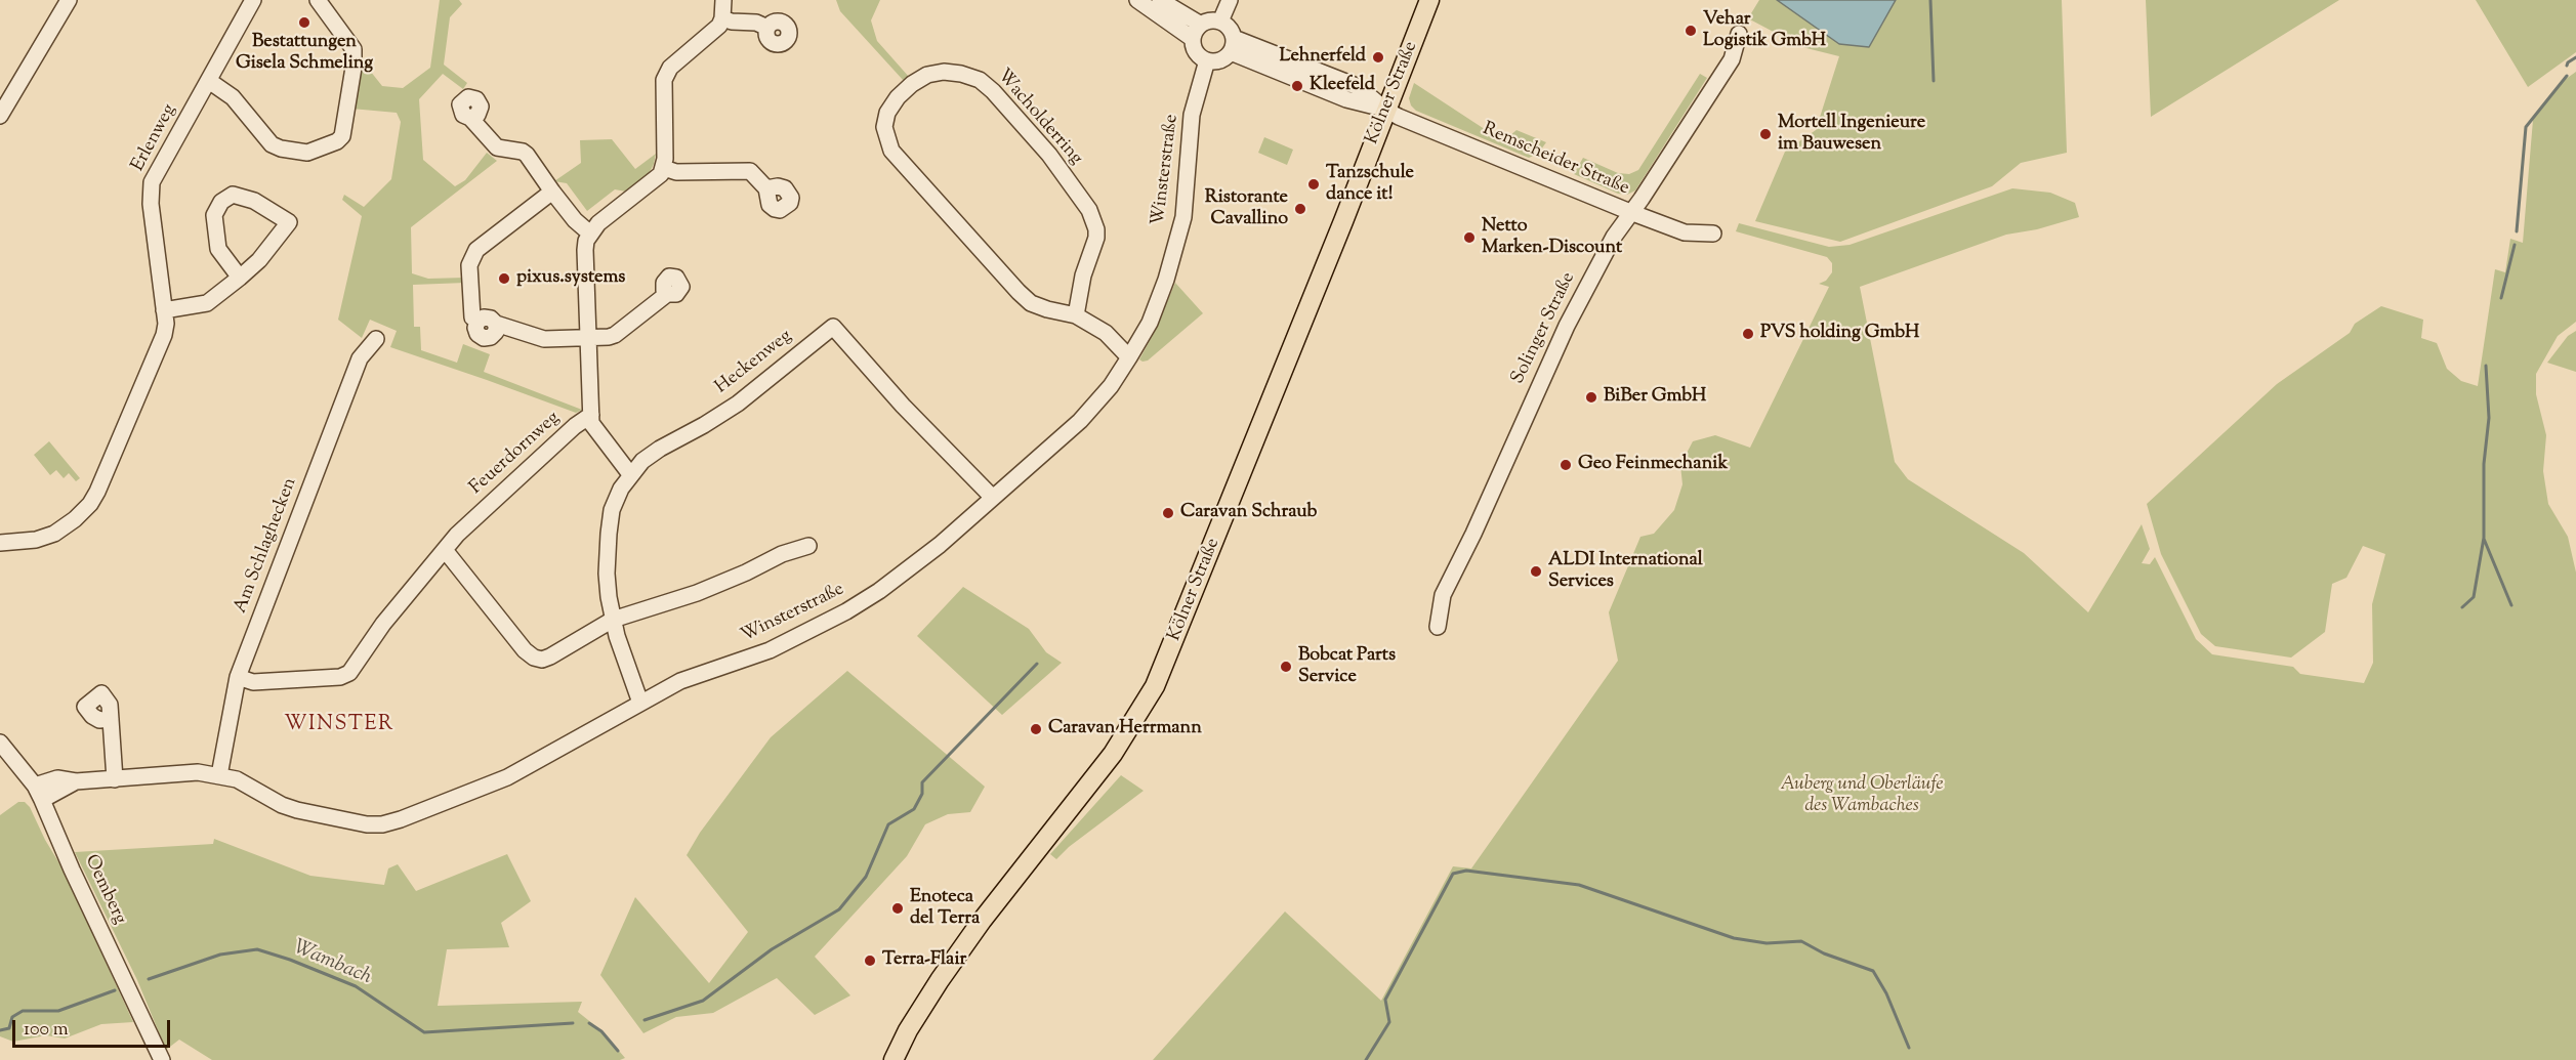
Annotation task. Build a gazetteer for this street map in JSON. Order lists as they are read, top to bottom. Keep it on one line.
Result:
{"streets":{"main road":["Kölner Straße"],"street":["Wacholderring","Erlenweg","Remscheider Straße","Winsterstraße","Solinger Straße","Heckenweg","Feuerdornweg","Am Schlaghecken","Oemberg"]},"crossings":[["Kölner Straße","Remscheider Straße"],["Wacholderring","Winsterstraße"],["Remscheider Straße","Winsterstraße"],["Remscheider Straße","Solinger Straße"],["Winsterstraße","Heckenweg"],["Winsterstraße","Am Schlaghecken"],["Winsterstraße","Oemberg"],["Heckenweg","Feuerdornweg"],["Feuerdornweg","Am Schlaghecken"]],"districts":["WINSTER"],"water":["Wambach"],"parks":["Auberg und Oberläufe des Wambaches"],"places":["Bestattungen Gisela Schmeling","Vehar Logistik GmbH","Lehnerfeld","Kleefeld","Mortell Ingenieure im Bauwesen","Tanzschule dance it!","Ristorante Cavallino","Netto Marken-Discount","pixus.systems","PVS holding GmbH","BiBer GmbH","Geo Feinmechanik","Caravan Schraub","ALDI International Services","Bobcat Parts Service","Caravan Herrmann","Enoteca del Terra","Terra-Flair"],"scale_bar":"100 m"}
